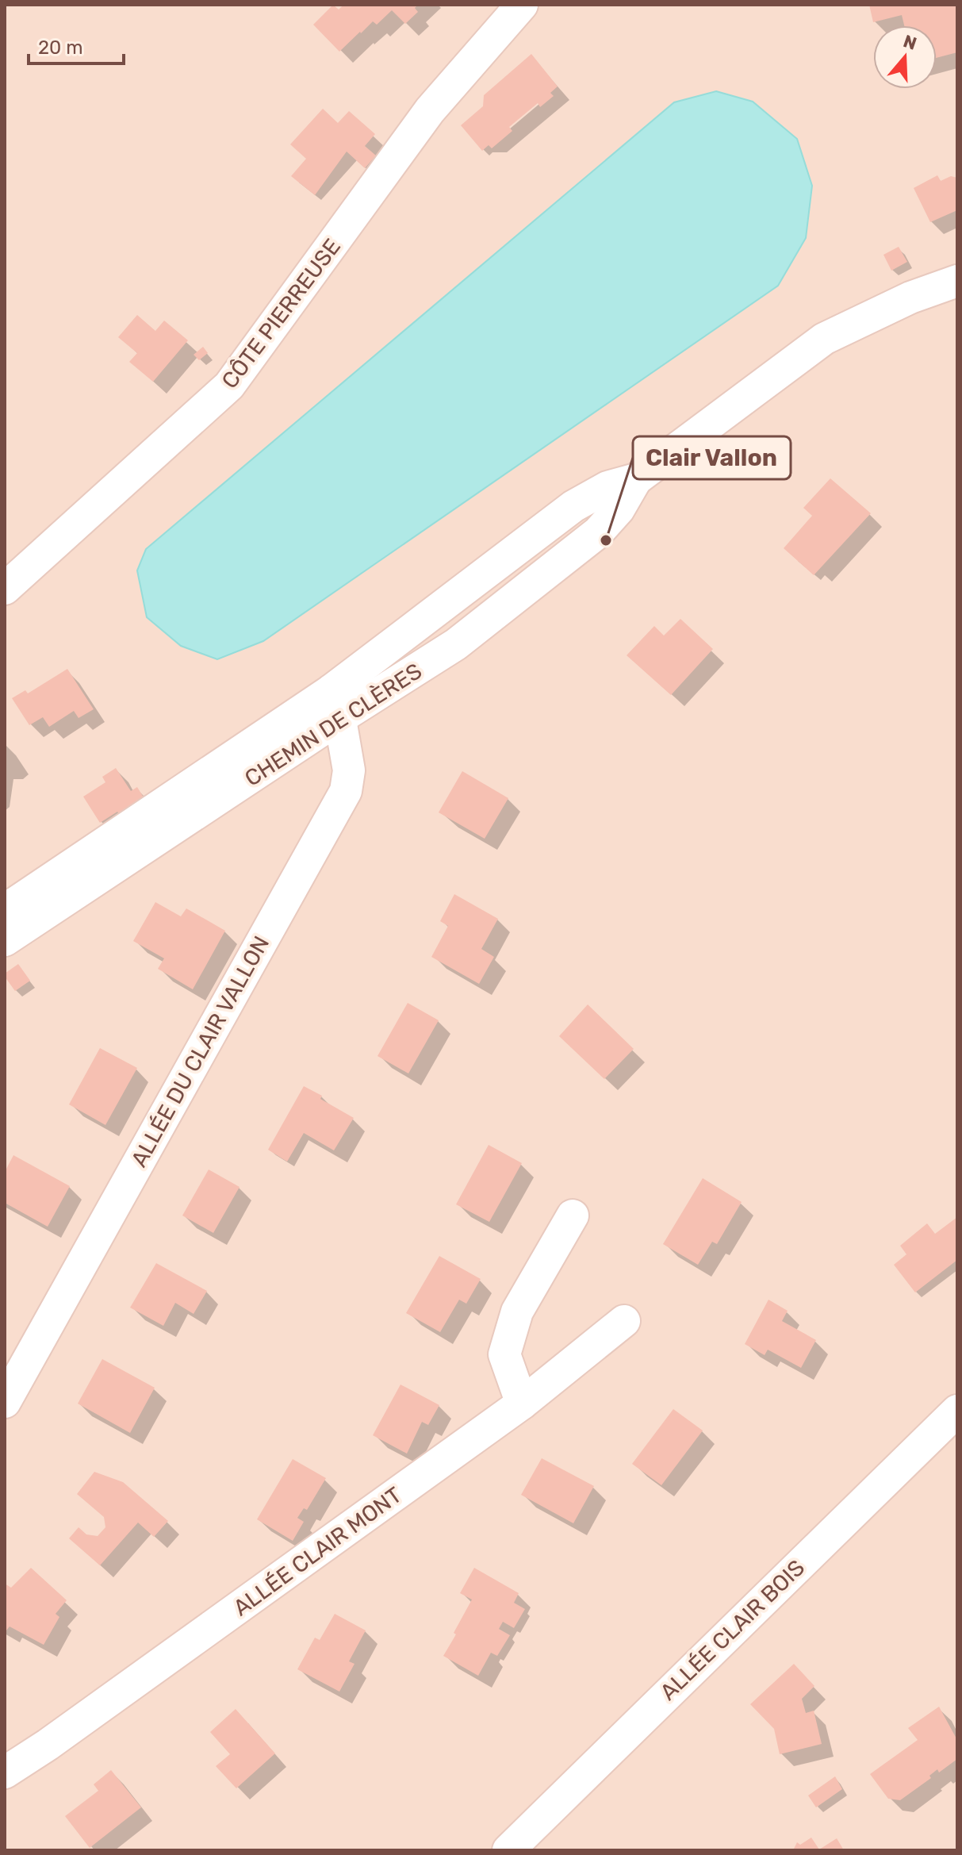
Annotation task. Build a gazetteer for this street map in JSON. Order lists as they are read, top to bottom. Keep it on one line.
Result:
{"streets":{"street":["CÔTE PIERREUSE","CHEMIN DE CLÈRES","ALLÉE DU CLAIR VALLON","ALLÉE CLAIR MONT","ALLÉE CLAIR BOIS"]},"crossings":[["CHEMIN DE CLÈRES","ALLÉE DU CLAIR VALLON"]],"places":["Clair Vallon"],"scale_bar":"20 m","north":"top"}
